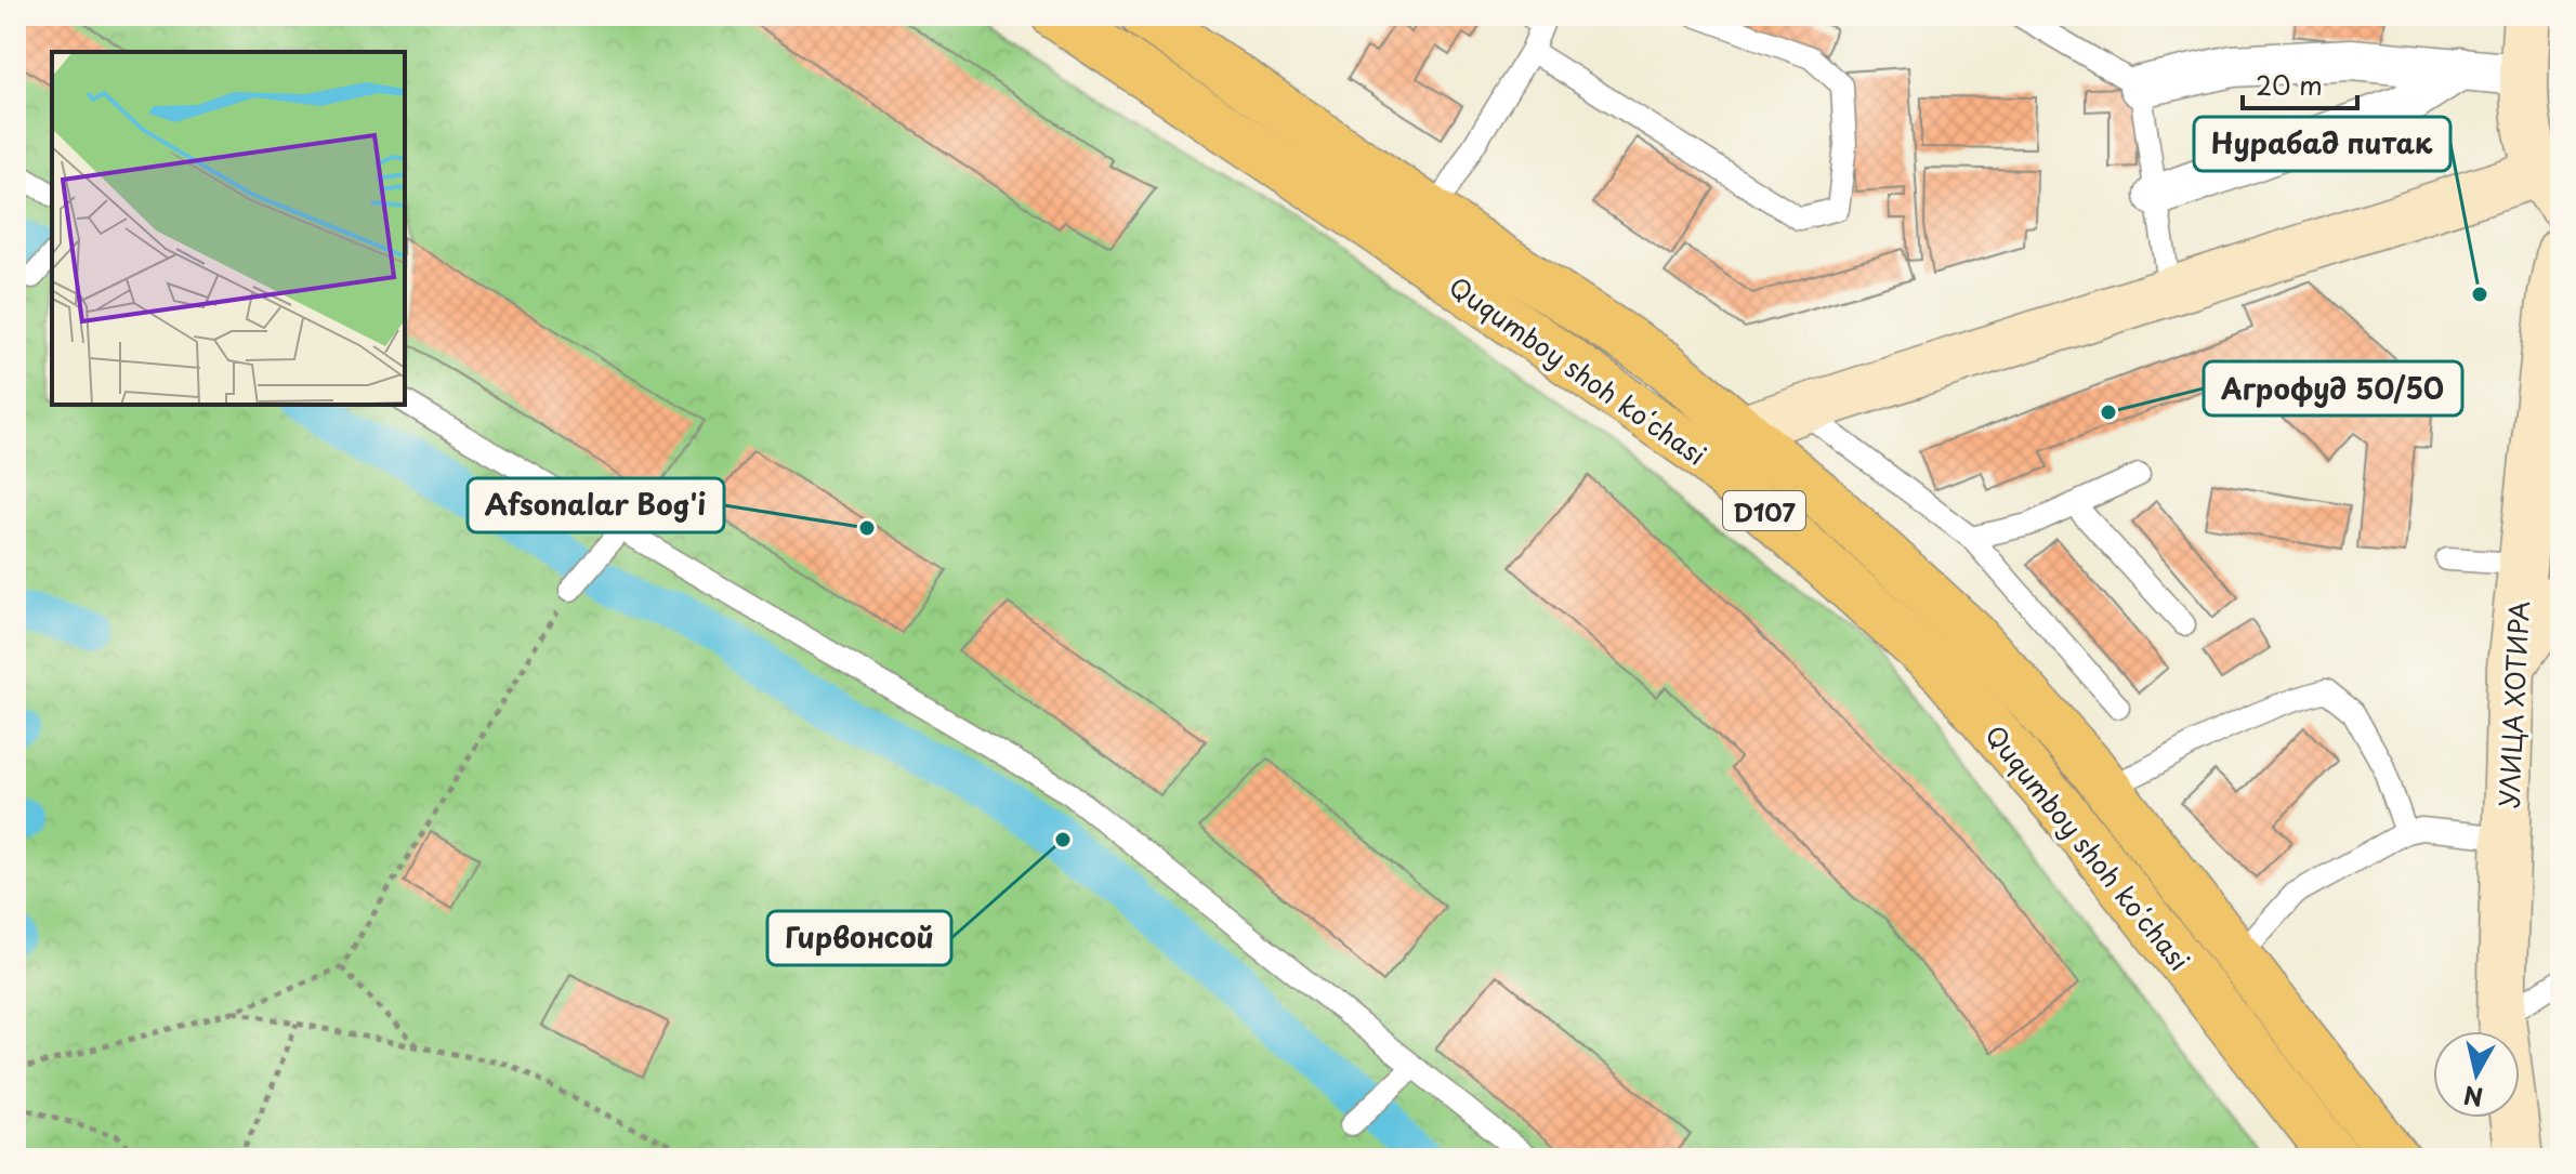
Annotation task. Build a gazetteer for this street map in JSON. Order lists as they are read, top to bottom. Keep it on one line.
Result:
{"streets":{"main road":["Ququmboy shoh koʻchasi","D107","УЛИЦА ХОТИРА"]},"places":["Нурабад питак","Агрофуд 50/50","Afsonalar Bog'i","Гирвонсой"],"scale_bar":"20 m","north":"bottom"}
